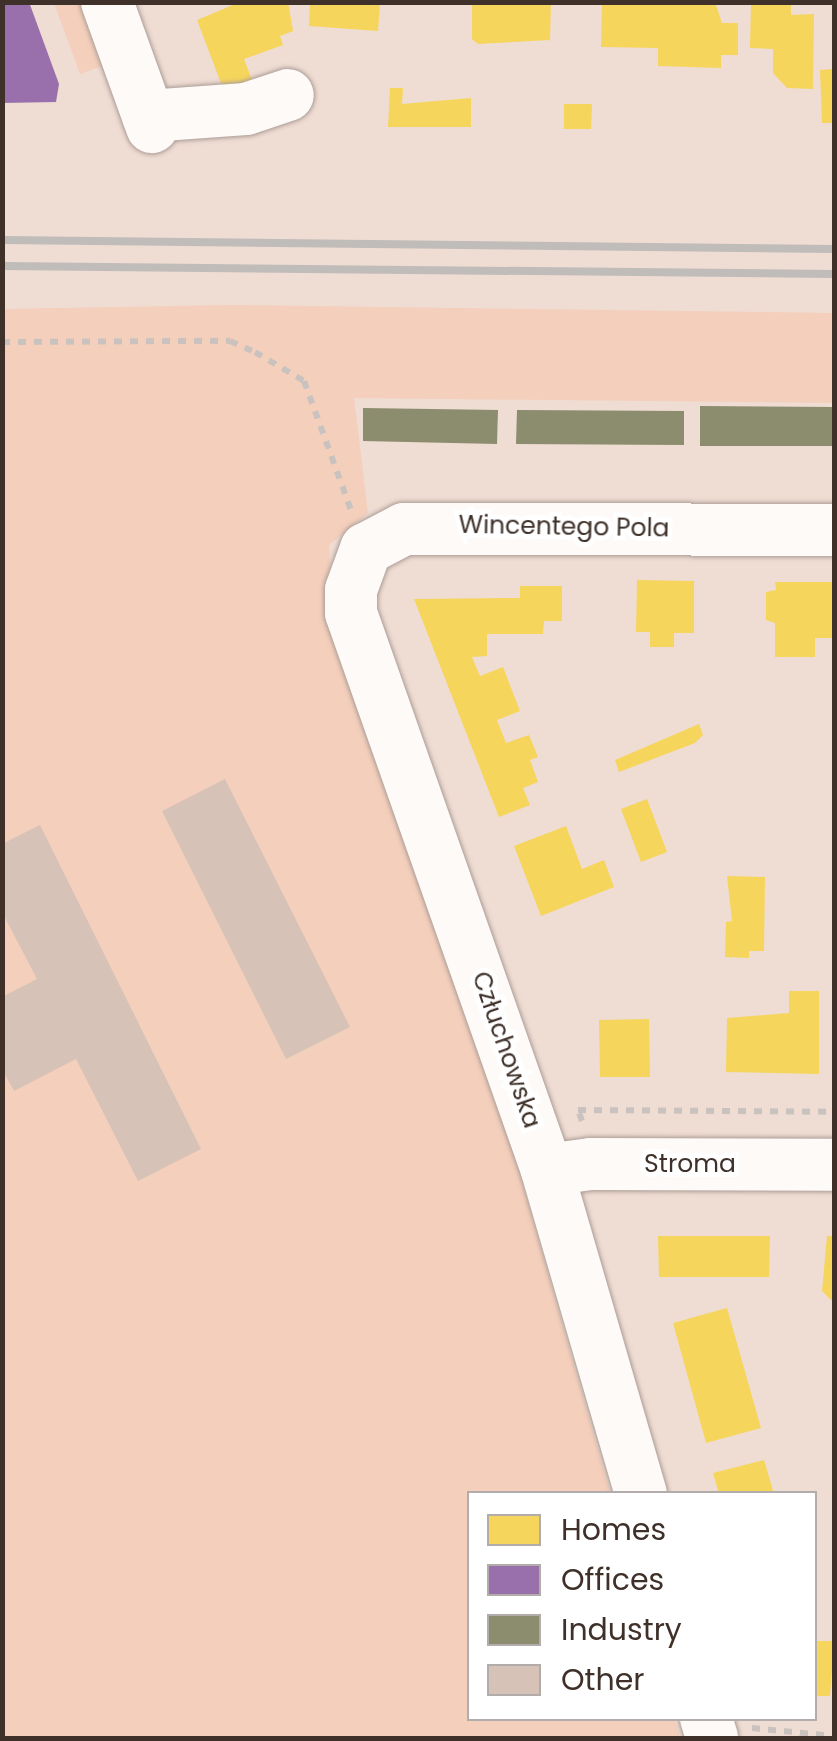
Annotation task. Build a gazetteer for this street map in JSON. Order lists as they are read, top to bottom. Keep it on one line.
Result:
{"streets":{"street":["Wincentego Pola","Człuchowska","Stroma"]},"crossings":[["Wincentego Pola","Człuchowska"],["Człuchowska","Stroma"]],"legend":["Homes","Offices","Industry","Other"]}
